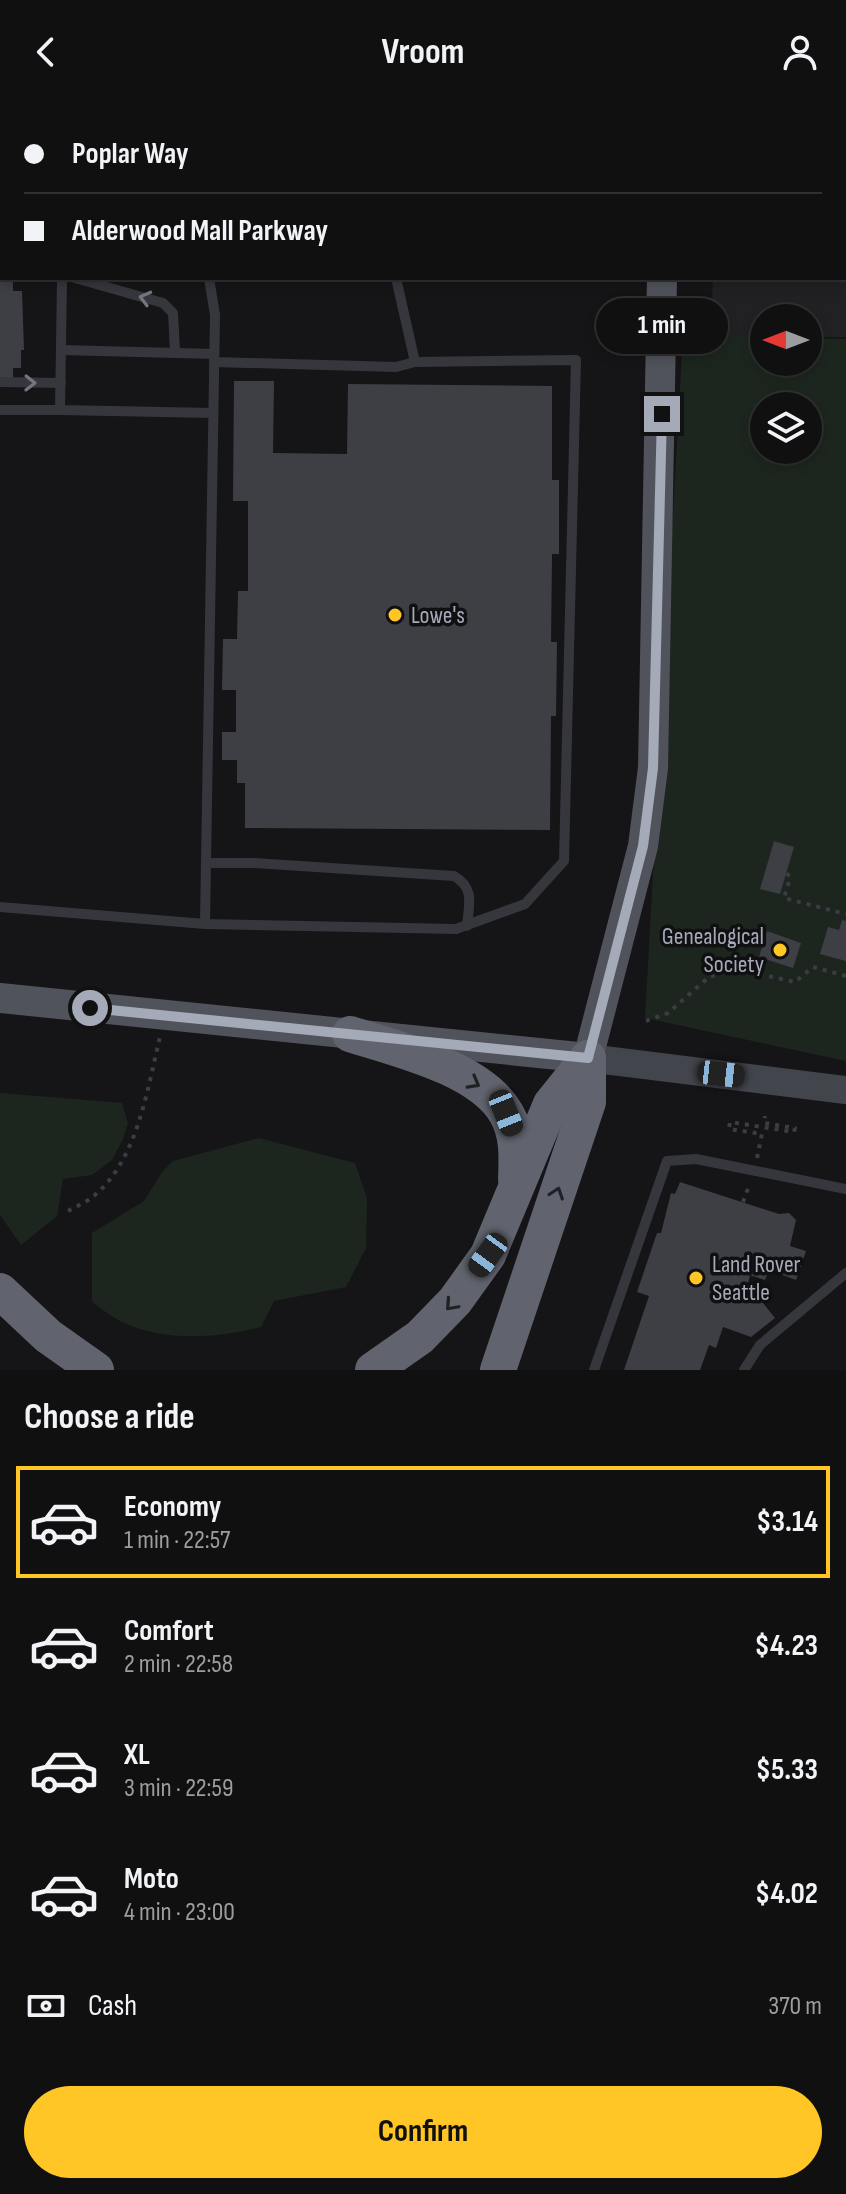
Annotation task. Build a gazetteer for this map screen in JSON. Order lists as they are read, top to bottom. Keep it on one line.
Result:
{"places":["Lowe's","Genealogical Society","Land Rover Seattle"],"north":"left","page":{"header":"Vroom","banner":["Poplar Way","Alderwood Mall Parkway"],"bubble":"1 min","heading":"Choose a ride","list":[{"name":"Economy","note":"1 min · 22:57","value":"$3.14"},{"name":"Comfort","note":"2 min · 22:58","value":"$4.23"},{"name":"XL","note":"3 min · 22:59","value":"$5.33"},{"name":"Moto","note":"4 min · 23:00","value":"$4.02"}],"pay":["Cash","370 m"],"buttons":"Confirm"}}
